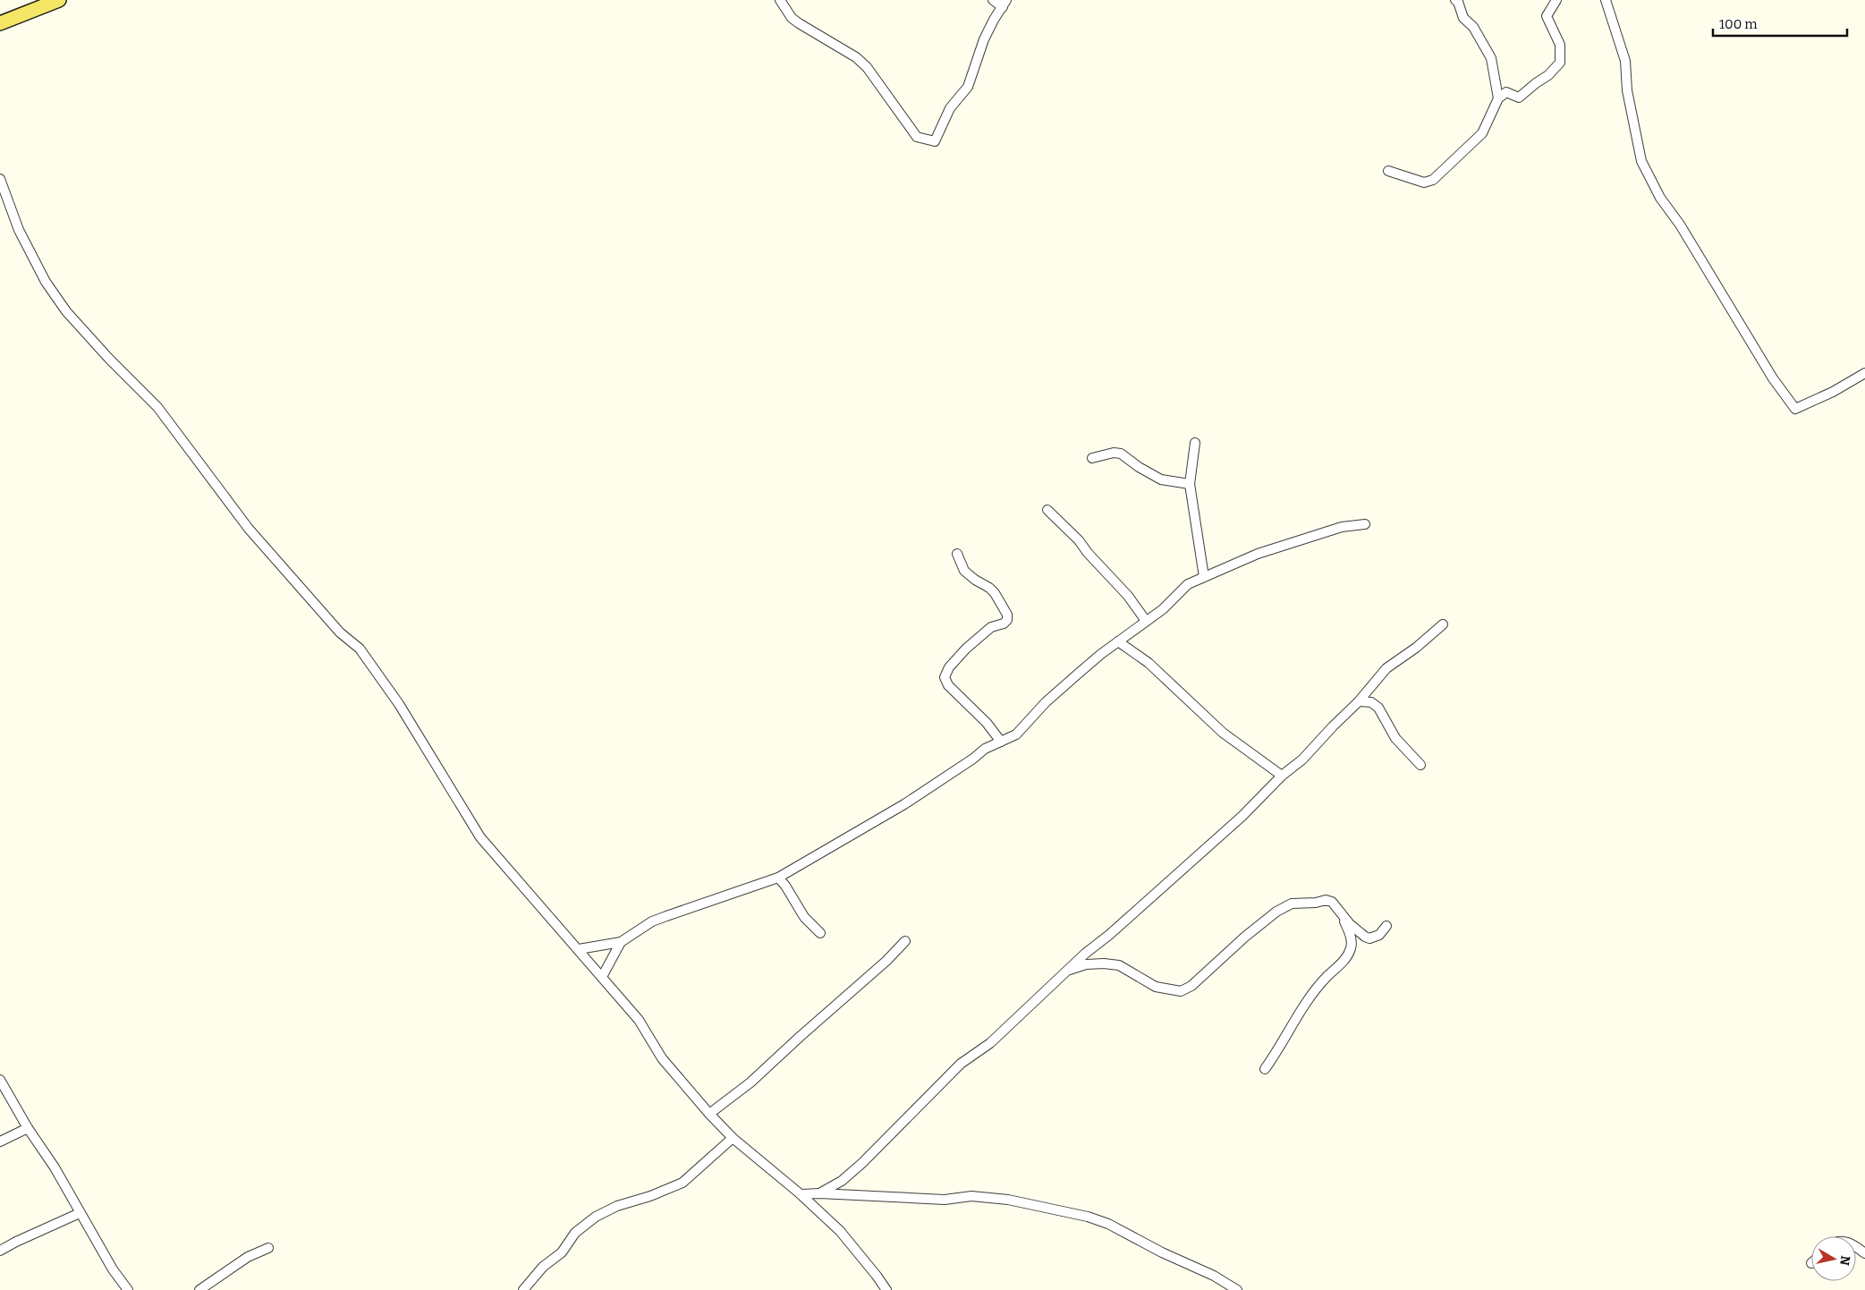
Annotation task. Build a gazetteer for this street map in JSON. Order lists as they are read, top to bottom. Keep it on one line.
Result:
{"scale_bar":"100 m","north":"right"}
